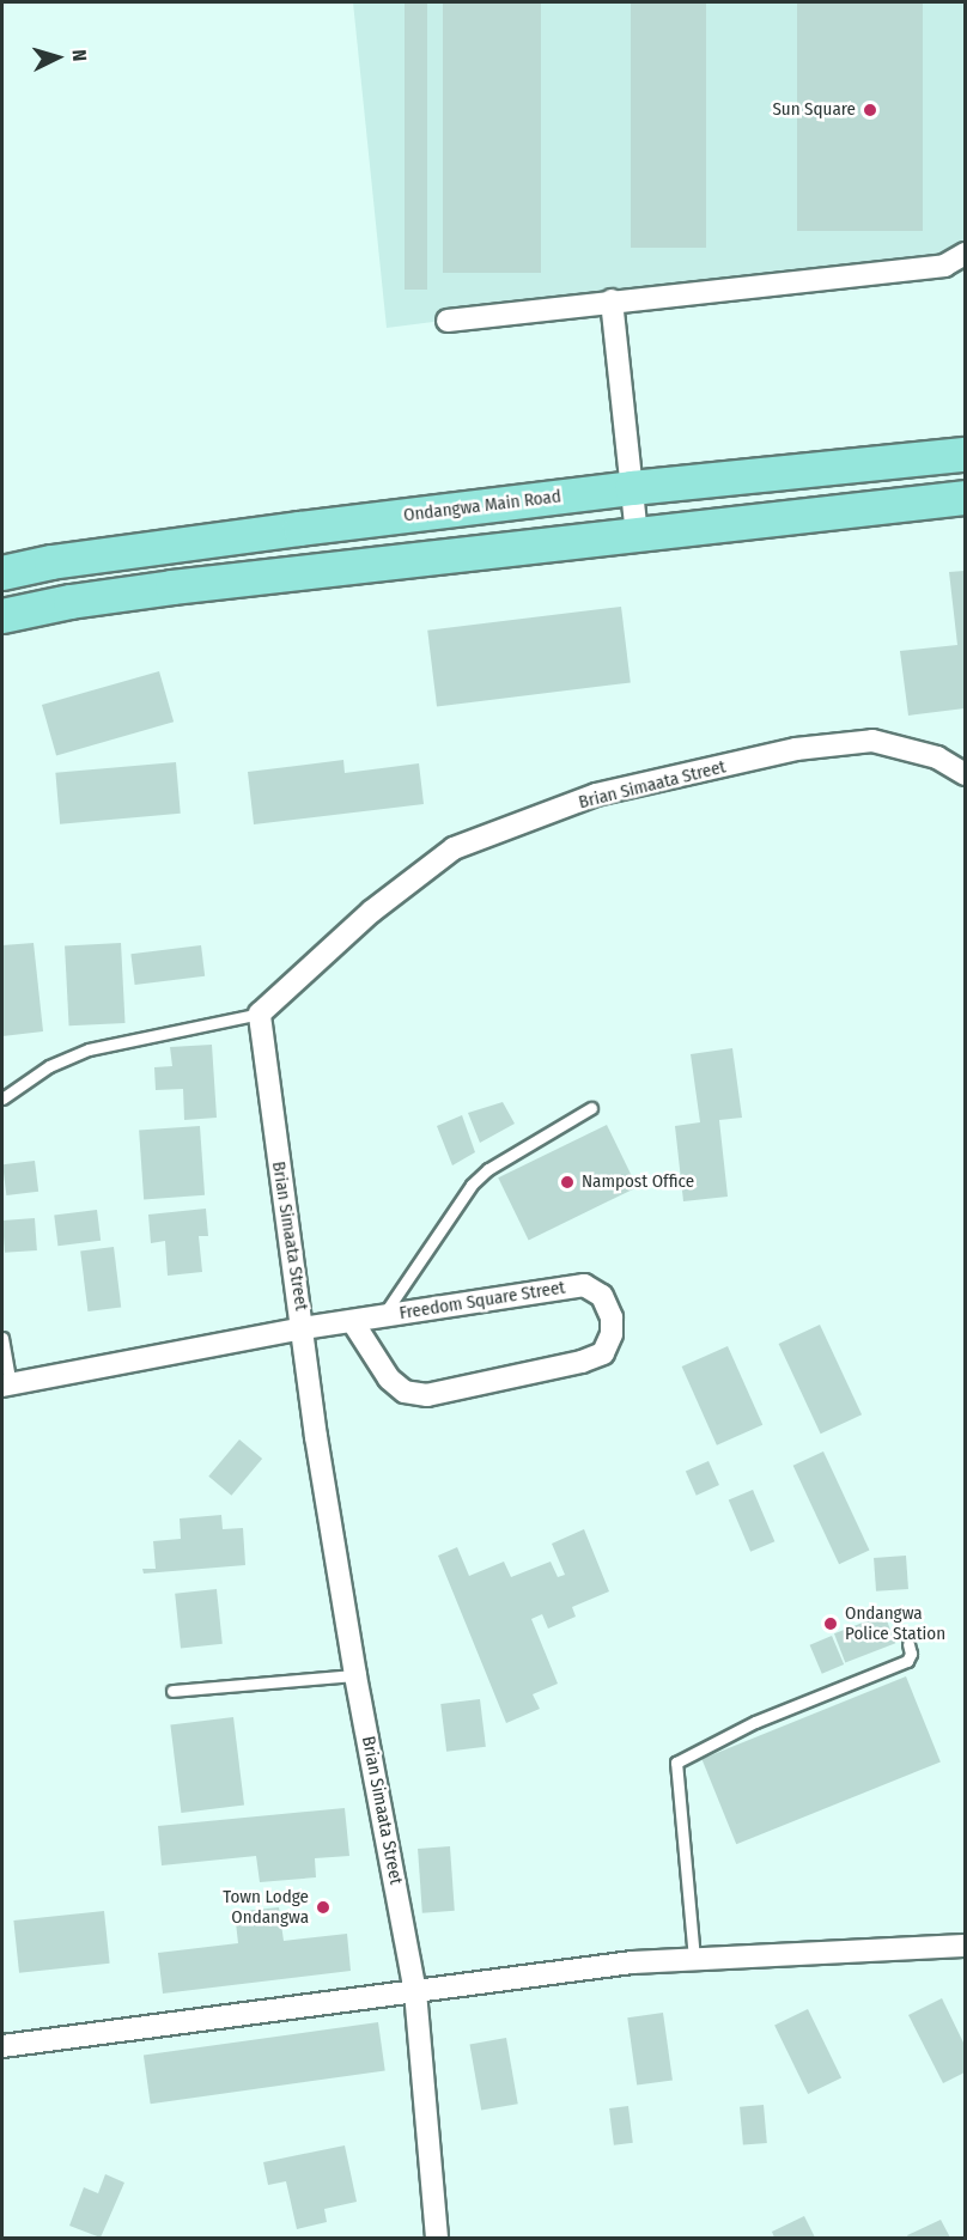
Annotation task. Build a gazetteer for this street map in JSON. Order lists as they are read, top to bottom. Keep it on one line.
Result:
{"streets":{"main road":["Ondangwa Main Road"],"street":["Brian Simaata Street","Freedom Square Street"]},"crossings":[["Brian Simaata Street","Freedom Square Street"]],"places":["Sun Square","Nampost Office","Ondangwa Police Station","Town Lodge Ondangwa"],"north":"right"}
